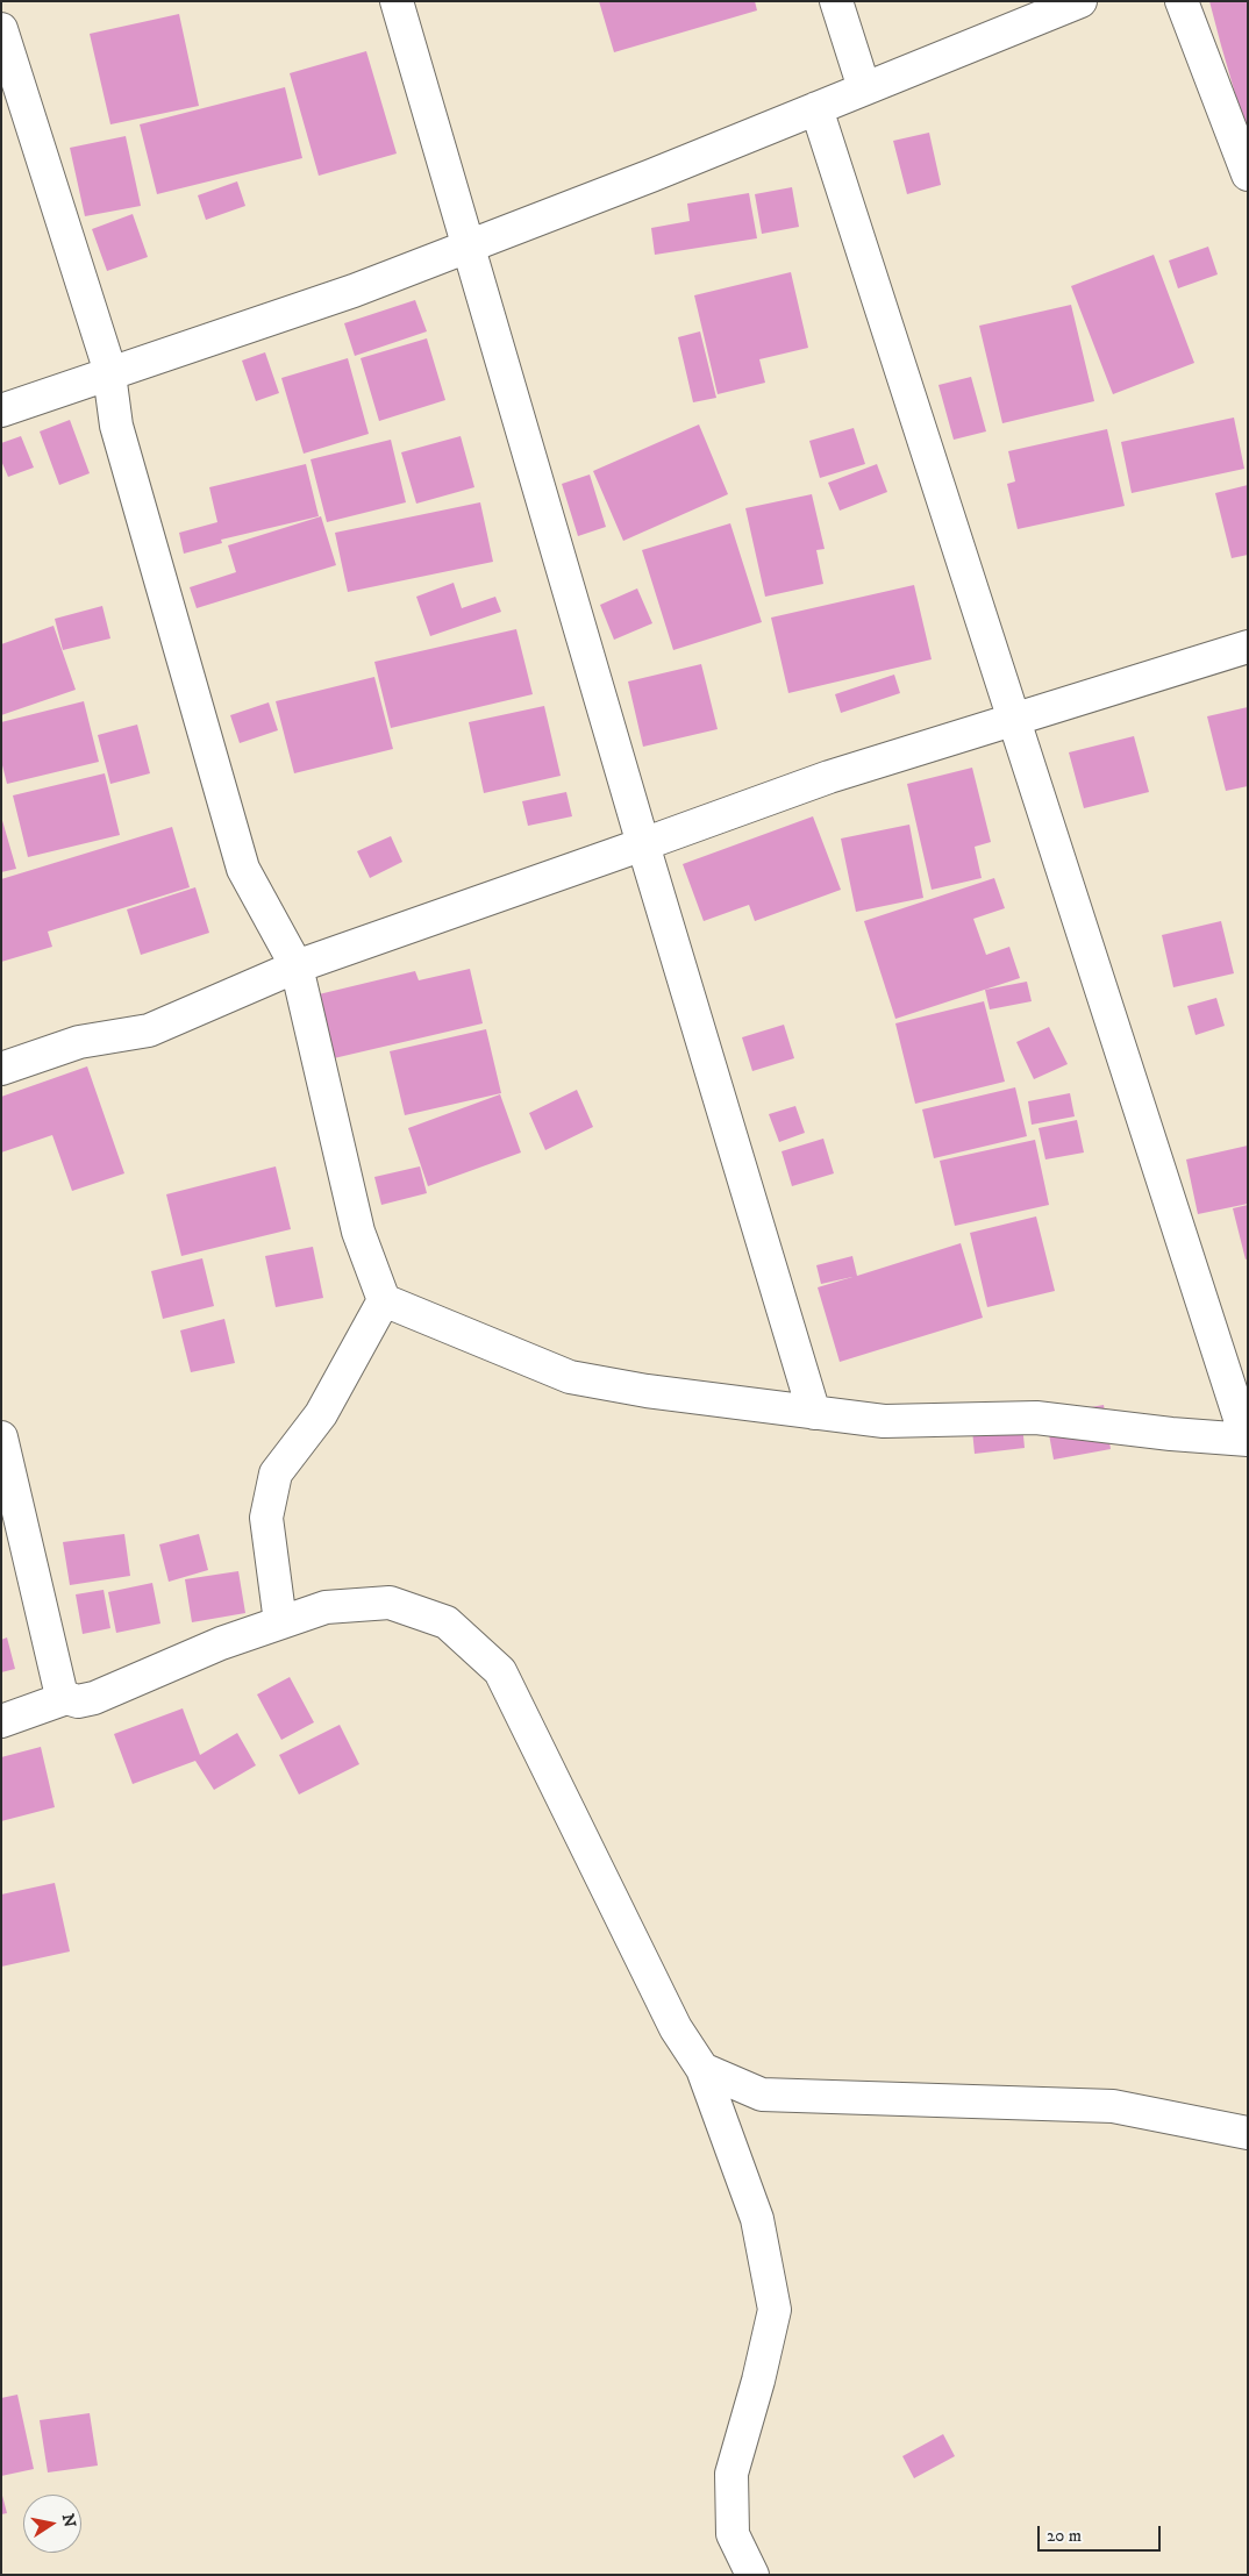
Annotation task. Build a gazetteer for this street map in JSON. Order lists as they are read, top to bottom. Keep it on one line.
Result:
{"scale_bar":"20 m","north":"right"}
